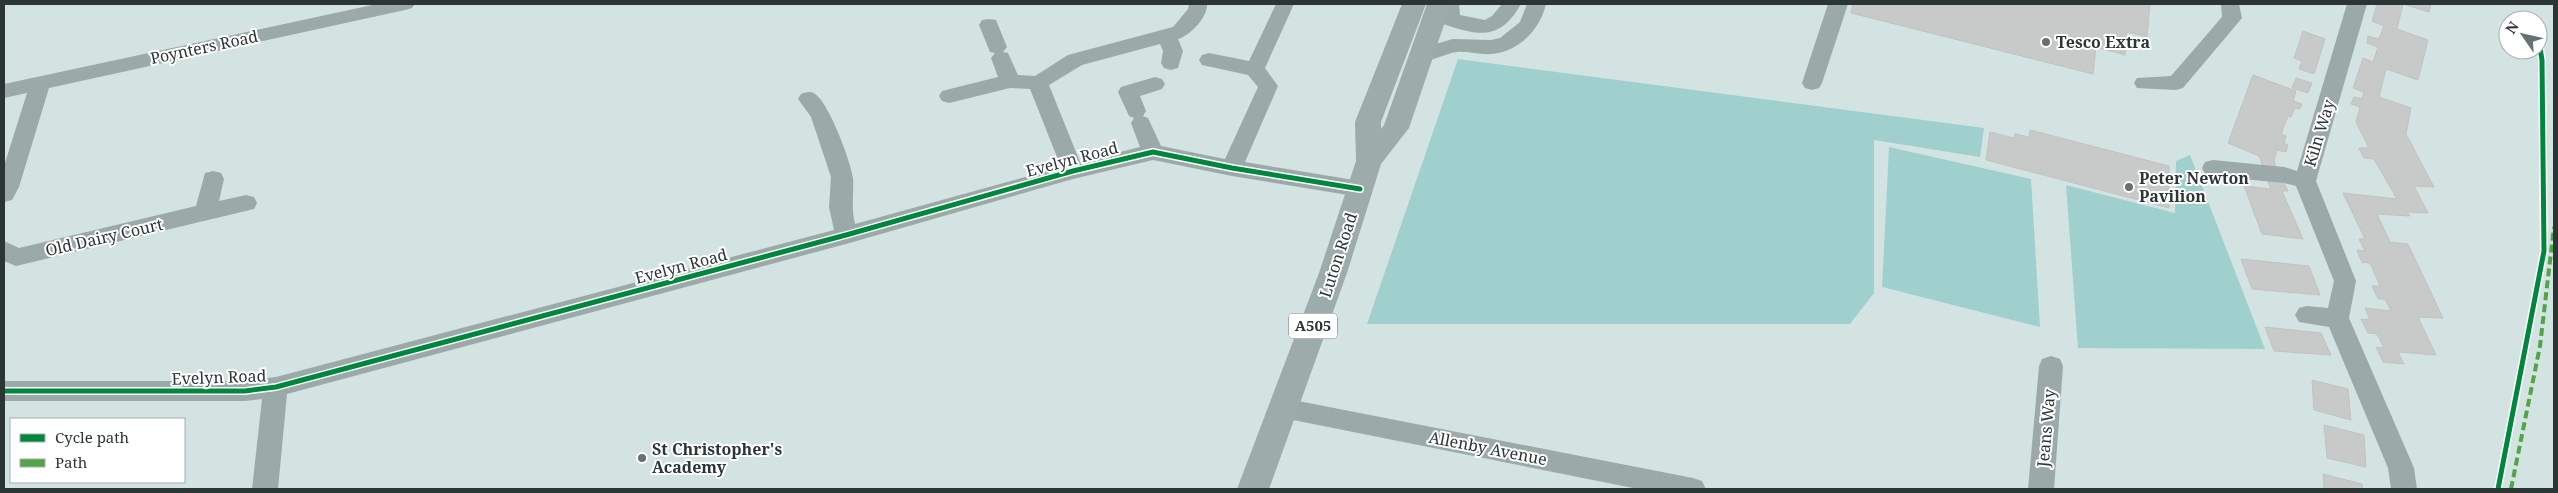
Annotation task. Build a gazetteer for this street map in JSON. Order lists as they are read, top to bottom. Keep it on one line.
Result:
{"streets":{"main road":["Luton Road","A505"],"street":["Poynters Road","Kiln Way","Evelyn Road","Old Dairy Court","Jeans Way","Allenby Avenue"]},"crossings":[["Evelyn Road","Luton Road"],["Luton Road","Allenby Avenue"]],"places":["Tesco Extra","Peter Newton Pavilion","St Christopher's Academy"],"legend":["Cycle path","Path"],"north":"top left"}
